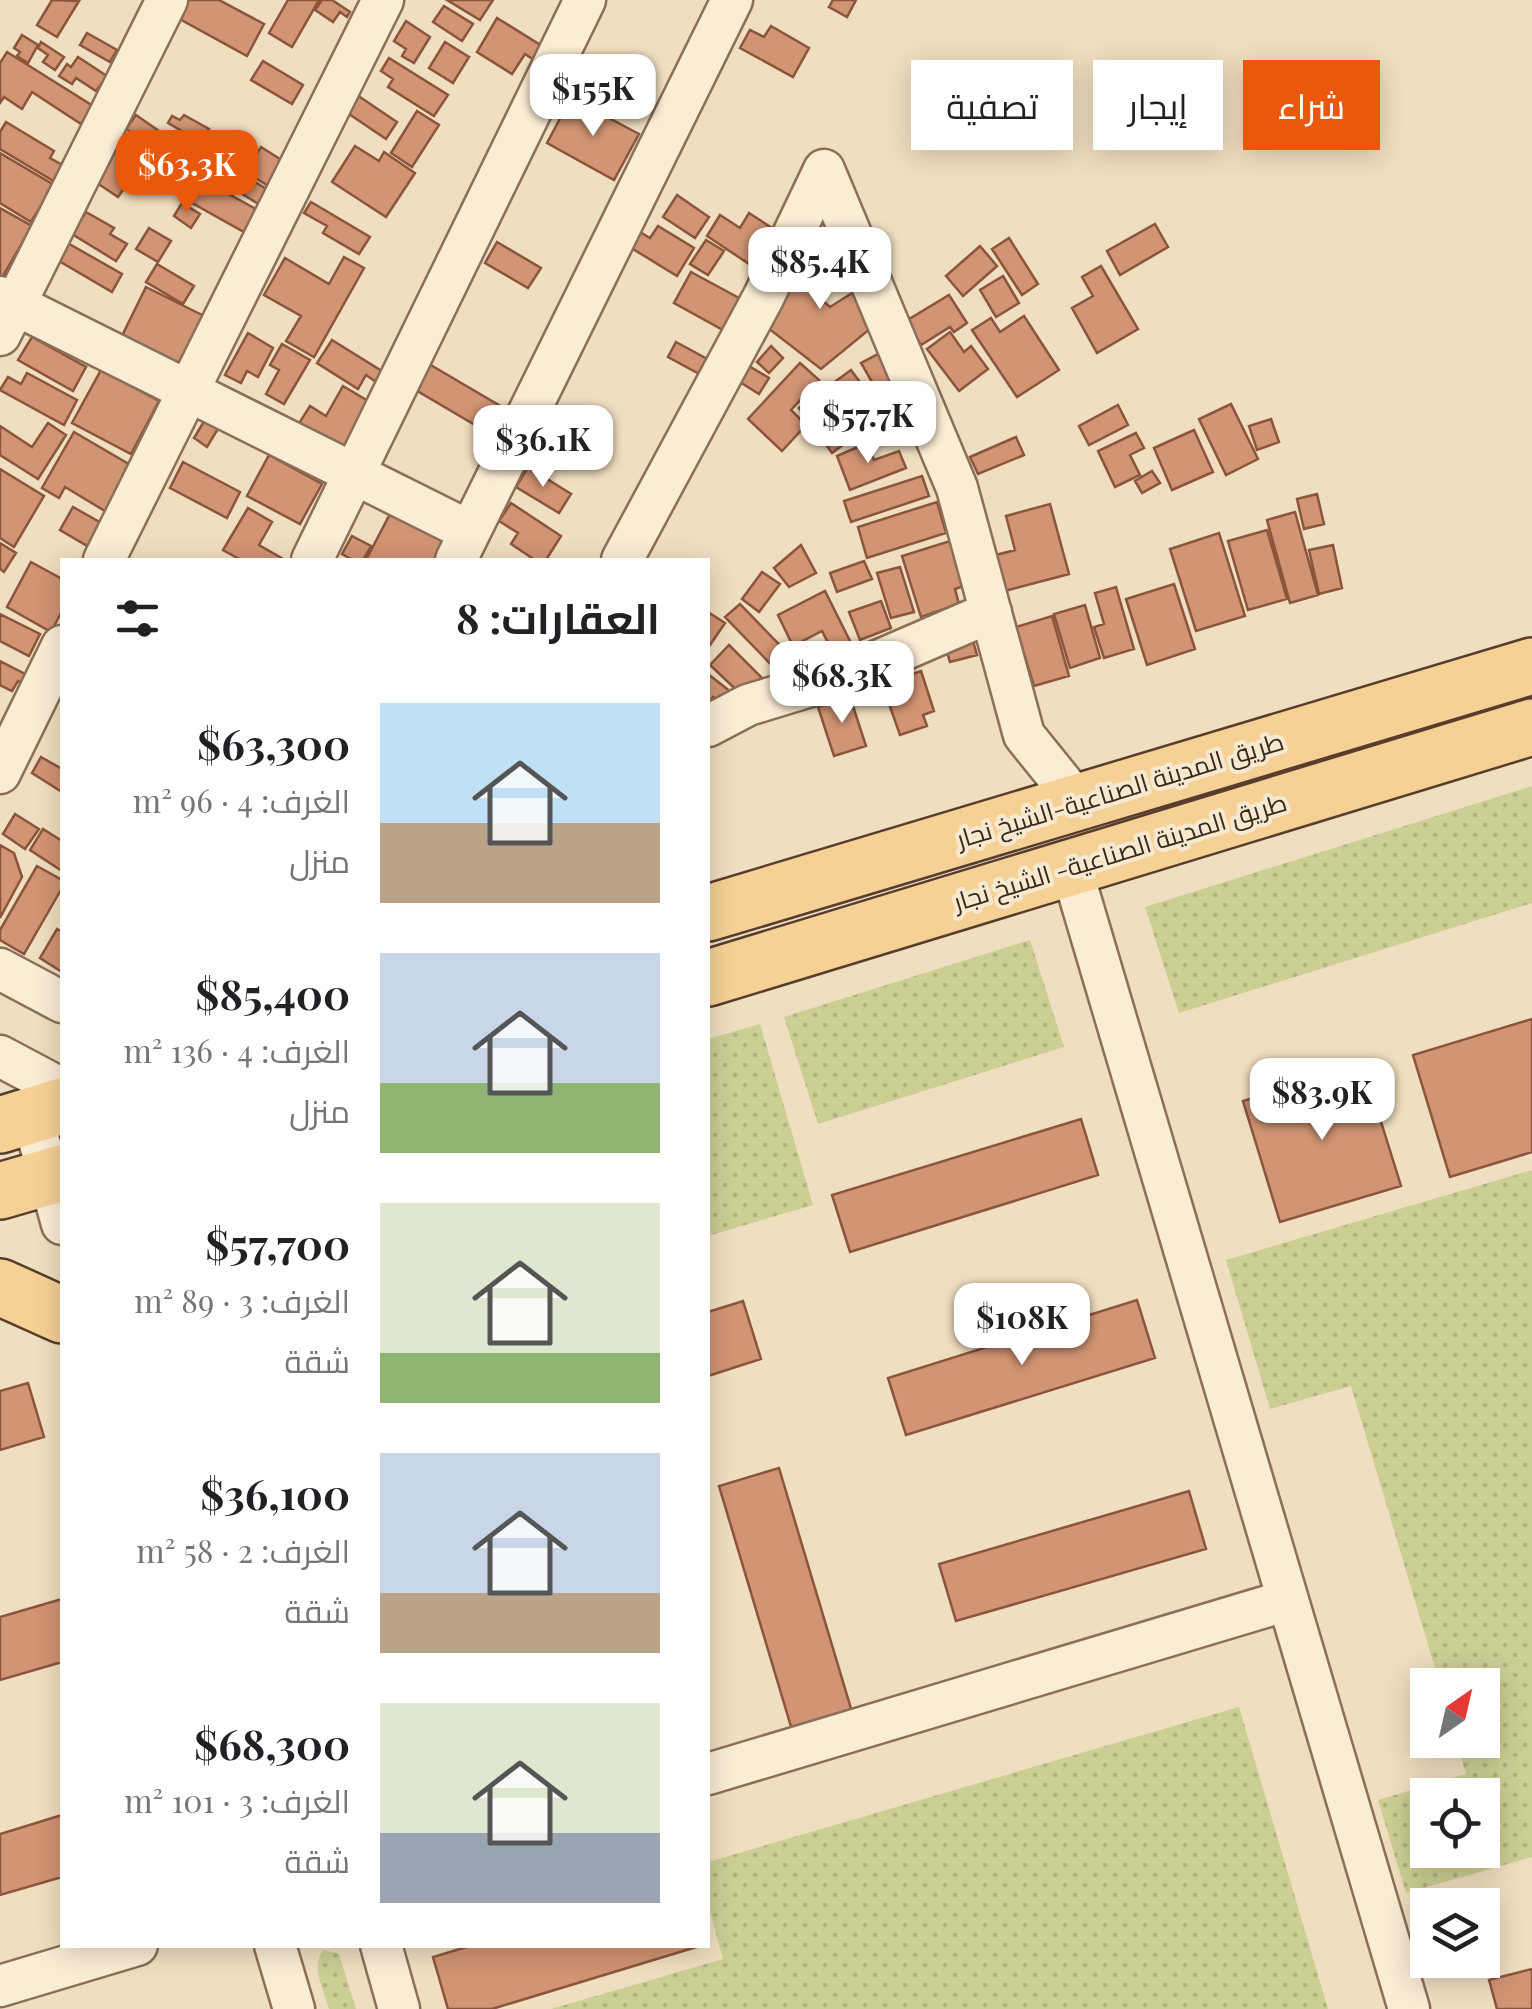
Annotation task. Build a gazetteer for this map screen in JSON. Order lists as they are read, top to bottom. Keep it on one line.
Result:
{"streets":{"main road":["طريق المدينة الصناعية-الشيخ نجار","طريق المدينة الصناعية- الشيخ نجار"]},"north":"top right","page":{"price":["$155K","$63.3K","$85.4K","$57.7K","$36.1K","$68.3K","$83.9K","$108K"],"chip":["شراء","إيجار","تصفية"],"heading":"العقارات: 8","list":[{"name":"$63,300","note":"الغرف: 4 · 96 m² · منزل"},{"name":"$85,400","note":"الغرف: 4 · 136 m² · منزل"},{"name":"$57,700","note":"الغرف: 3 · 89 m² · شقة"},{"name":"$36,100","note":"الغرف: 2 · 58 m² · شقة"},{"name":"$68,300","note":"الغرف: 3 · 101 m² · شقة"}]}}
